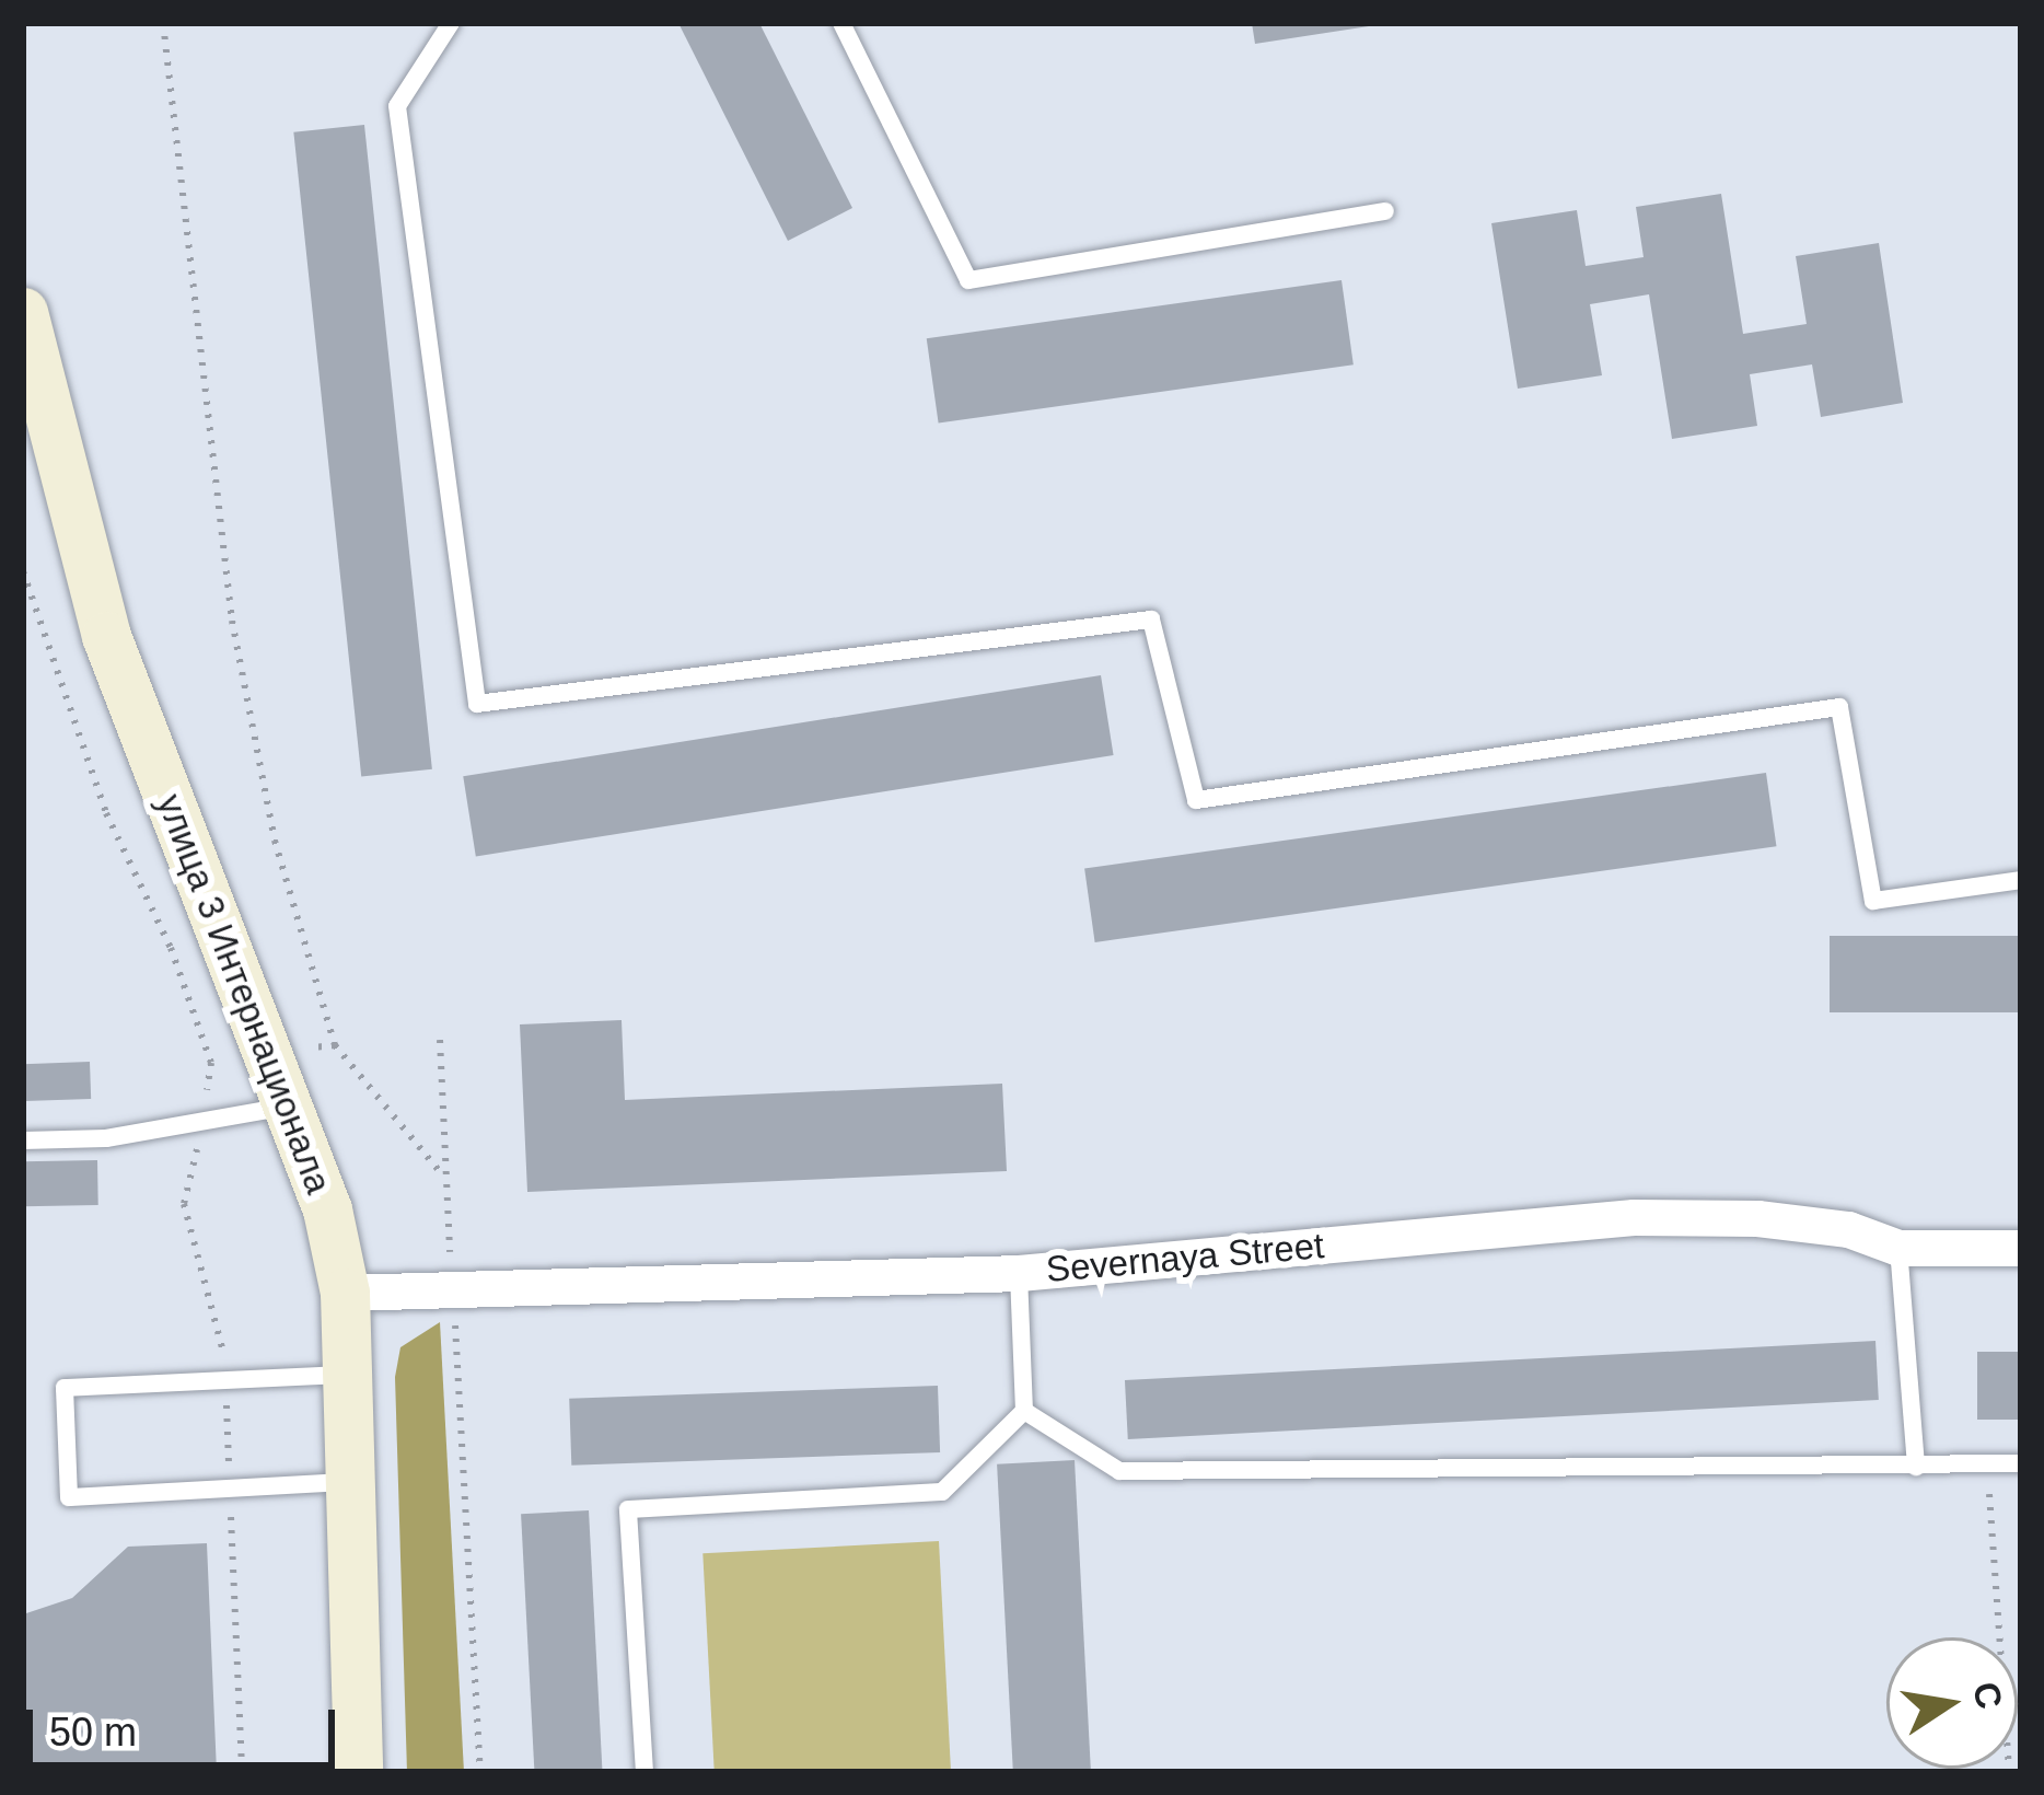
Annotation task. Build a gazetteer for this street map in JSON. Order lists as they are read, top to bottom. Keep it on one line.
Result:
{"streets":{"main road":["улица 3 Интернационала"],"street":["Severnaya Street"]},"crossings":[["улица 3 Интернационала","Severnaya Street"]],"scale_bar":"50 m","north":"right"}
